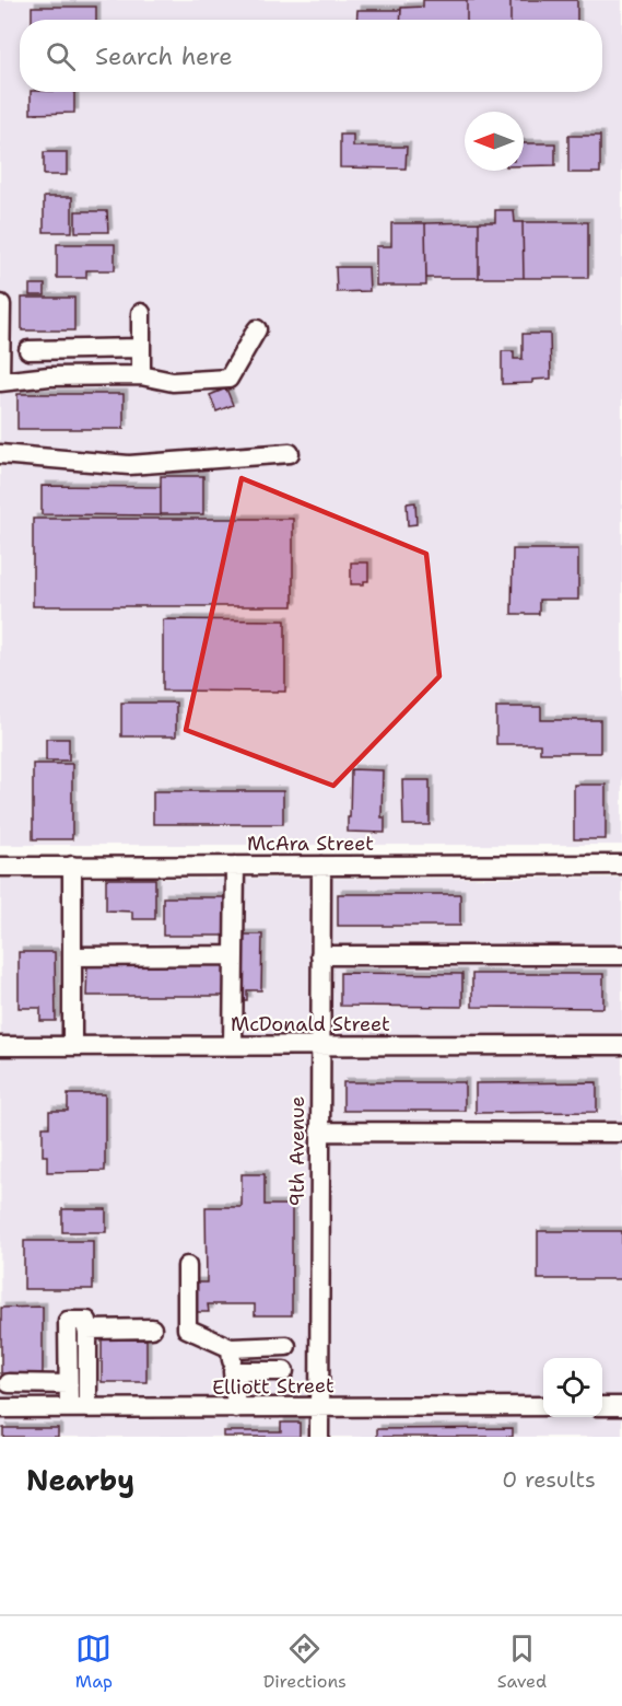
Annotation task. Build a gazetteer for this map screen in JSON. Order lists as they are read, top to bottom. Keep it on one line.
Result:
{"streets":{"street":["McAra Street","McDonald Street","9th Avenue","Elliott Street"]},"crossings":[["McAra Street","9th Avenue"],["McDonald Street","9th Avenue"],["9th Avenue","Elliott Street"]],"north":"left","page":{"search":"Search here","heading":["Nearby","0 results"],"nav":["Map","Directions","Saved"]}}
